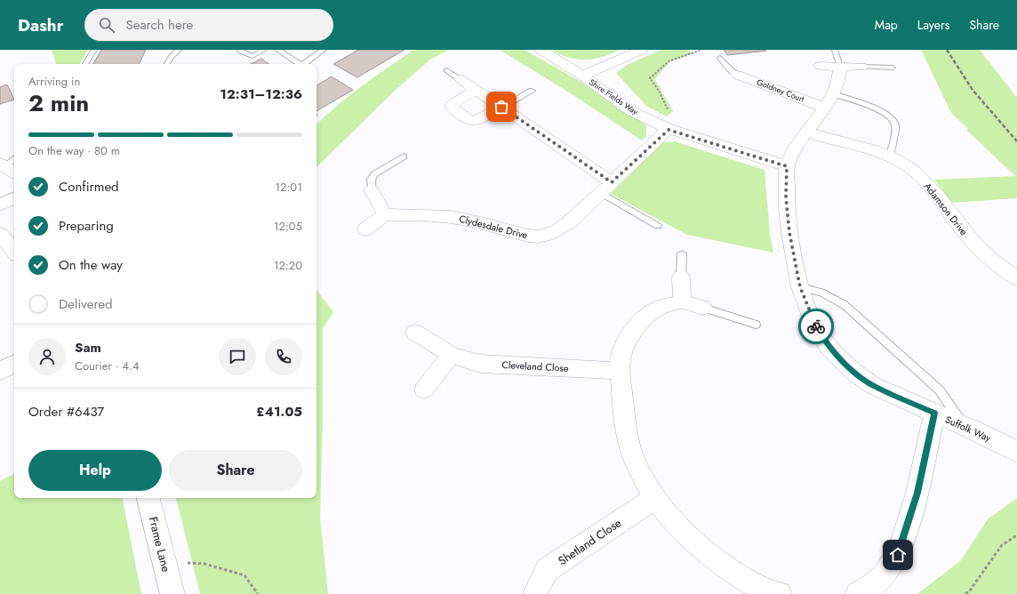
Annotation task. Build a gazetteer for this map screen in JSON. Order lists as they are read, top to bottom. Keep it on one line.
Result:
{"streets":{"street":["Goldney Court","Shire Fields Way","Adamson Drive","Clydesdale Drive","Cleveland Close","Suffolk Way","Shetland Close","Frame Lane"]},"crossings":[["Shire Fields Way","Clydesdale Drive"],["Shire Fields Way","Suffolk Way"]],"page":{"header":"Dashr","search":"Search here","nav":["Map","Layers","Share"],"heading":["2 min","Arriving in","12:31–12:36"],"panel":["Sam","Courier · 4.4","Order #6437","£41.05"],"bar":"On the way · 80 m","list":[["Confirmed","12:01"],["Preparing","12:05"],["On the way","12:20"],"Delivered"],"buttons":["Help","Share"]}}
